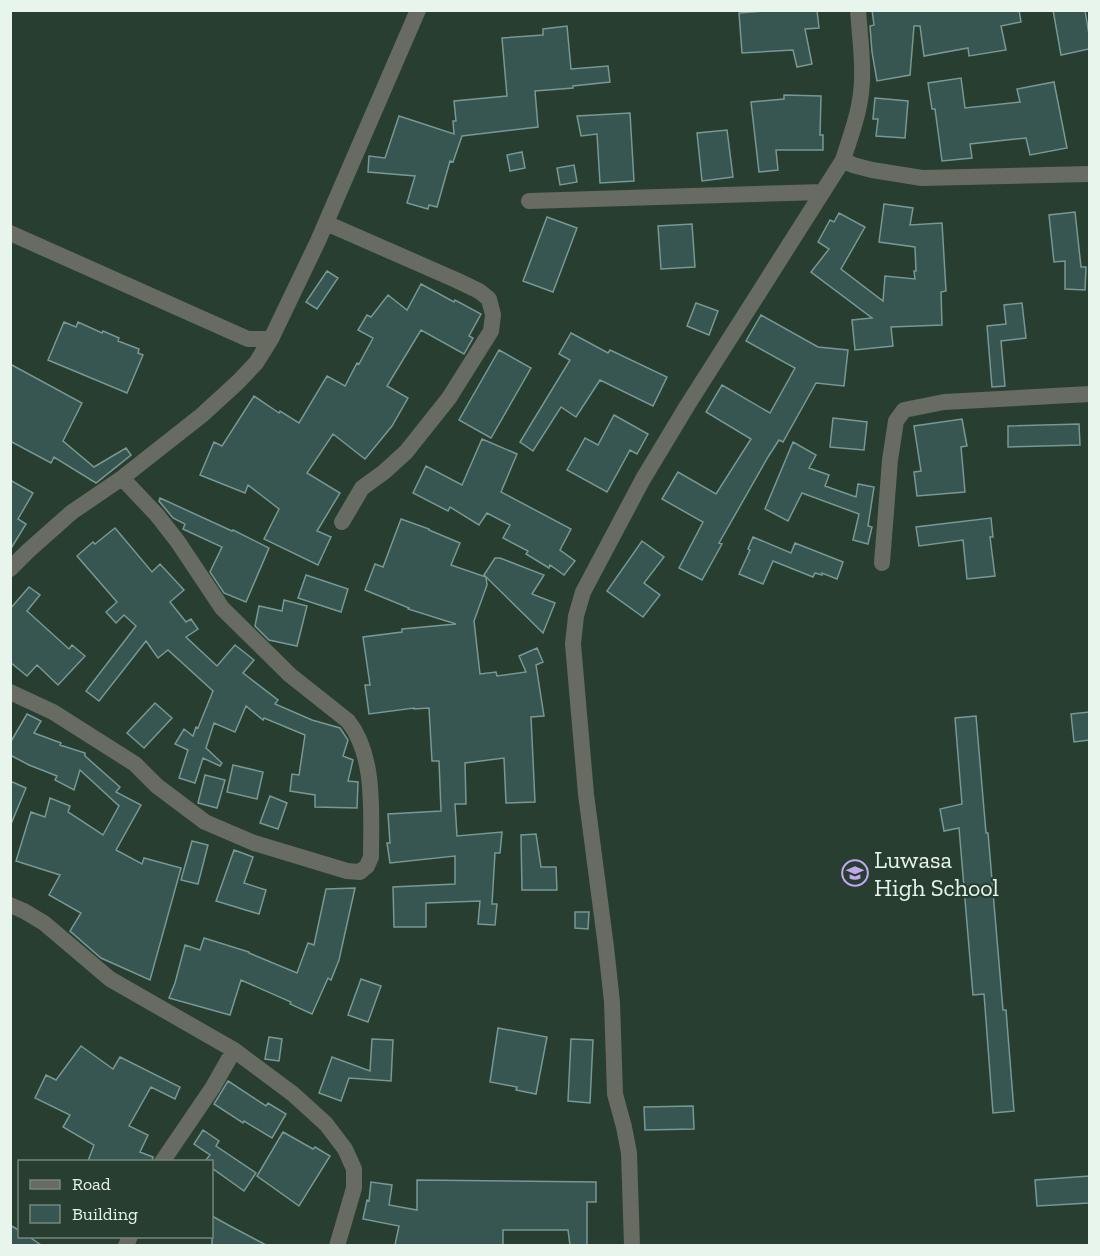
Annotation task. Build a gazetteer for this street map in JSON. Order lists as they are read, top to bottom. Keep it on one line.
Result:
{"places":{"school or university":["Luwasa High School"]},"legend":["Road","Building"]}
